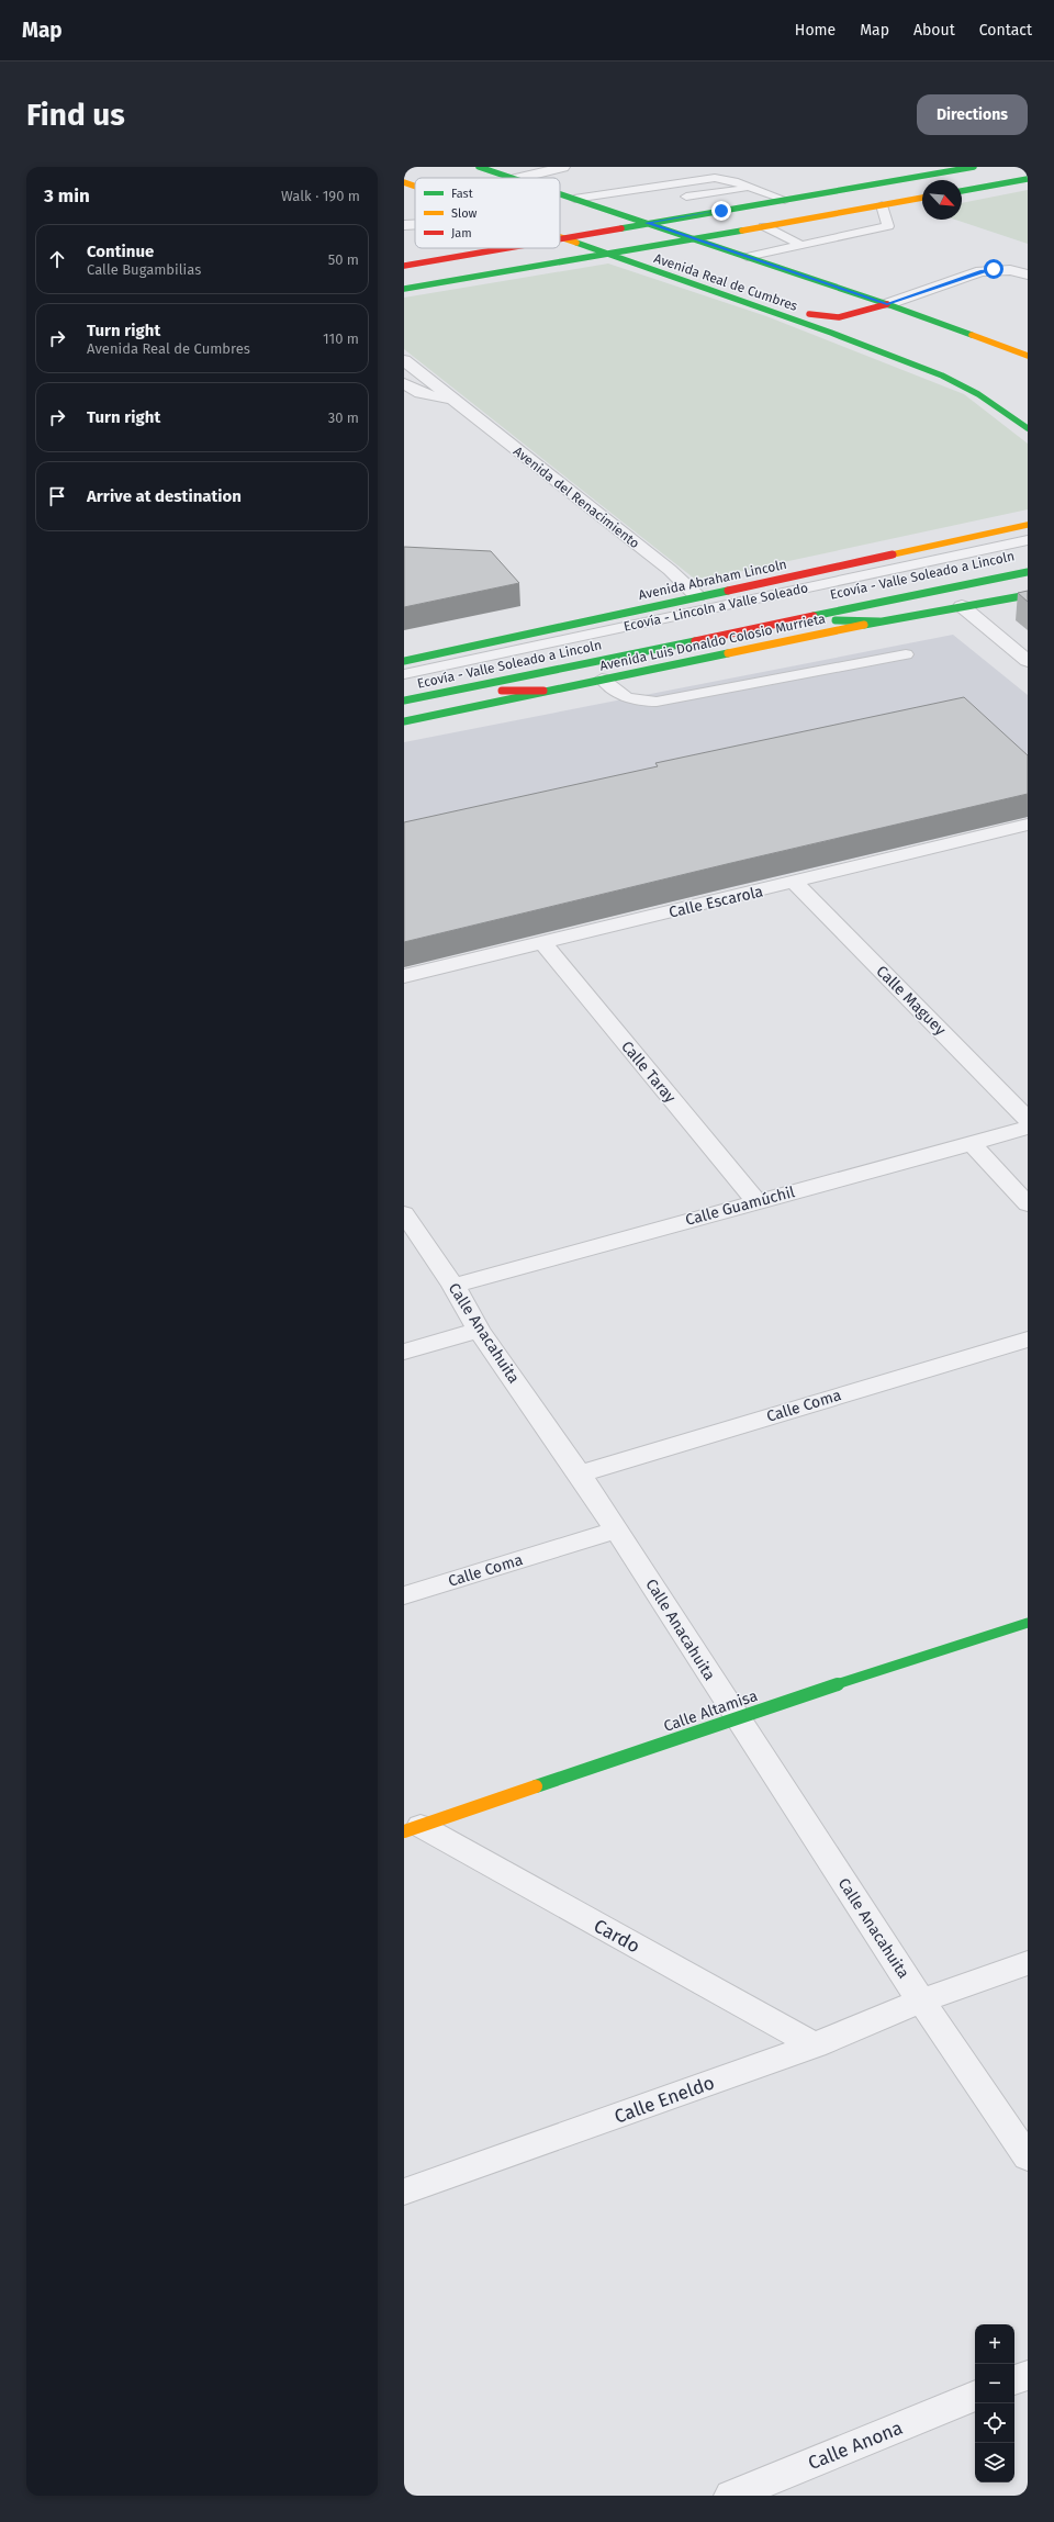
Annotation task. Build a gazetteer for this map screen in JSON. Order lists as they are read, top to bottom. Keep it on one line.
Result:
{"streets":{"street":["Avenida Real de Cumbres","Avenida del Renacimiento","Avenida Abraham Lincoln","Avenida Luis Donaldo Colosio Murrieta","Calle Escarola","Calle Maguey","Calle Taray","Calle Guamúchil","Calle Anacahuita","Calle Coma","Calle Altamisa","Cardo","Calle Eneldo","Calle Anona"],"lane":["Ecovía - Valle Soleado a Lincoln","Ecovía - Lincoln a Valle Soleado"]},"crossings":[["Avenida del Renacimiento","Avenida Abraham Lincoln"],["Calle Escarola","Calle Maguey"],["Calle Escarola","Calle Taray"],["Calle Taray","Calle Guamúchil"],["Calle Guamúchil","Calle Anacahuita"],["Calle Anacahuita","Calle Coma"],["Calle Anacahuita","Calle Altamisa"],["Calle Anacahuita","Calle Eneldo"],["Calle Altamisa","Cardo"],["Cardo","Calle Eneldo"]],"legend":["Fast","Slow","Jam"],"north":"bottom right","page":{"header":"Map","nav":["Home","Map","About","Contact"],"buttons":"Directions","title":"Find us","heading":["3 min","Walk · 190 m"],"list":[["Continue","Calle Bugambilias","50 m"],["Turn right","Avenida Real de Cumbres","110 m"],["Turn right","30 m"],"Arrive at destination"],"map_buttons":["+","−"]}}
